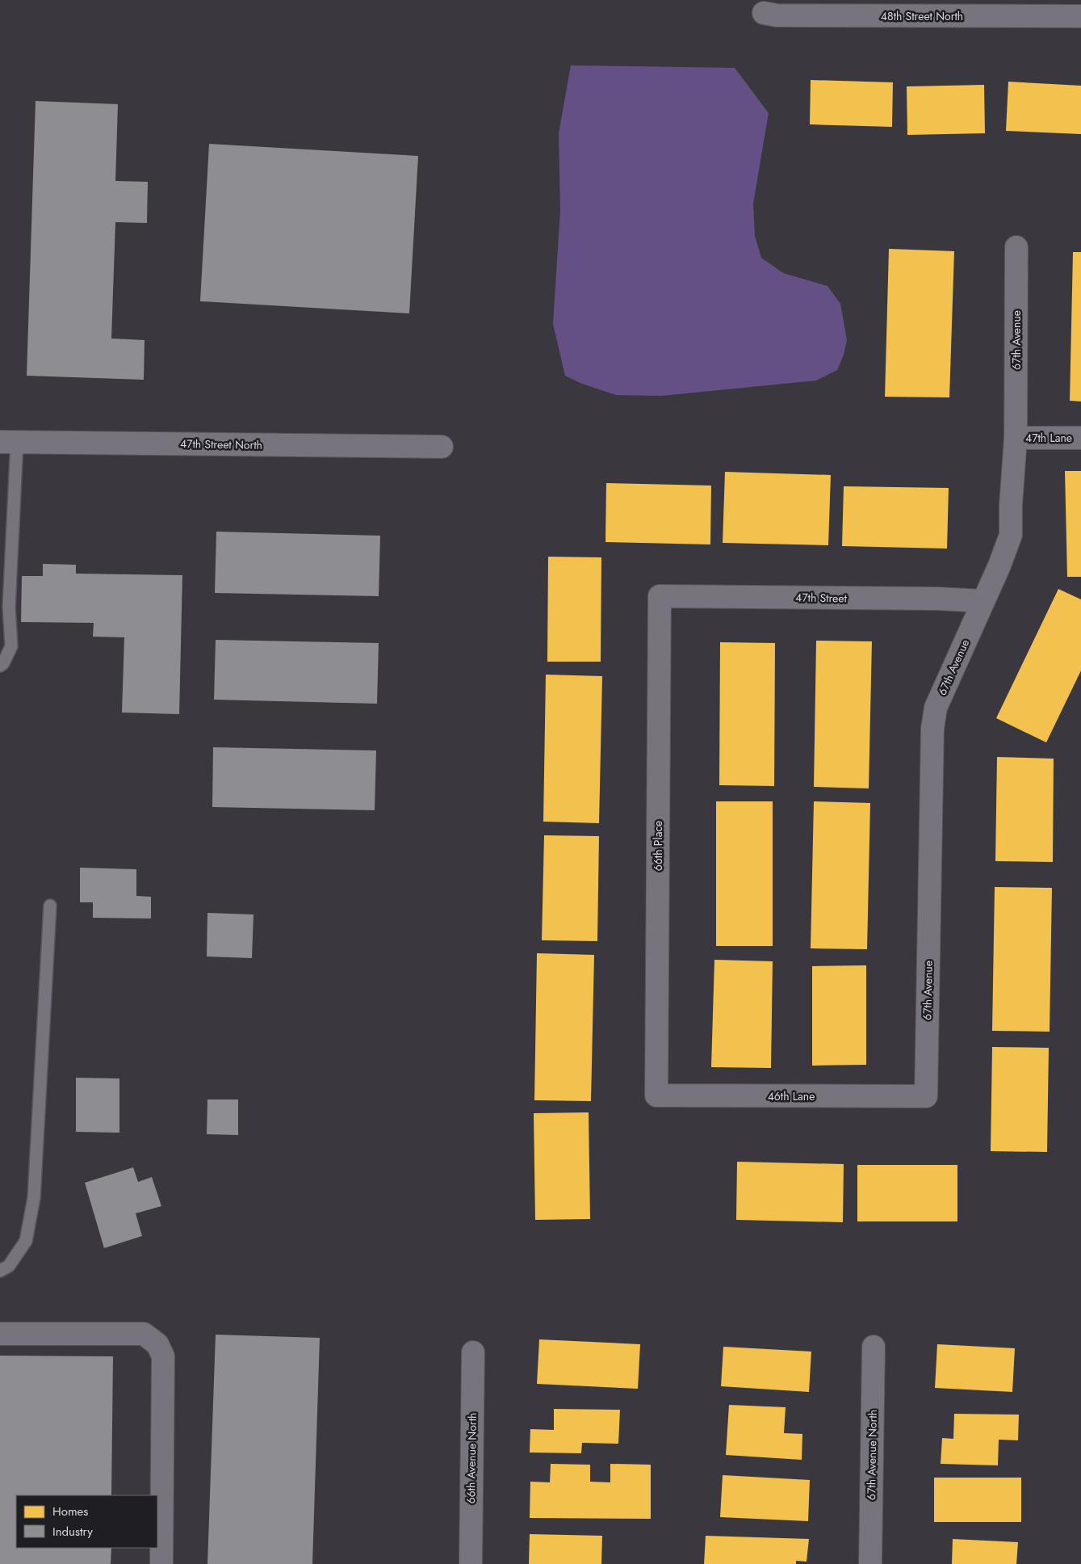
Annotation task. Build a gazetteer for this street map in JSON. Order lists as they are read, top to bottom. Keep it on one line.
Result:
{"streets":{"street":["48th Street North","67th Avenue","47th Lane","47th Street North","47th Street","66th Place","46th Lane","67th Avenue North","66th Avenue North"]},"crossings":[["67th Avenue","47th Lane"],["67th Avenue","47th Street"],["67th Avenue","46th Lane"],["47th Street","66th Place"],["66th Place","46th Lane"]],"legend":["Homes","Industry"]}
